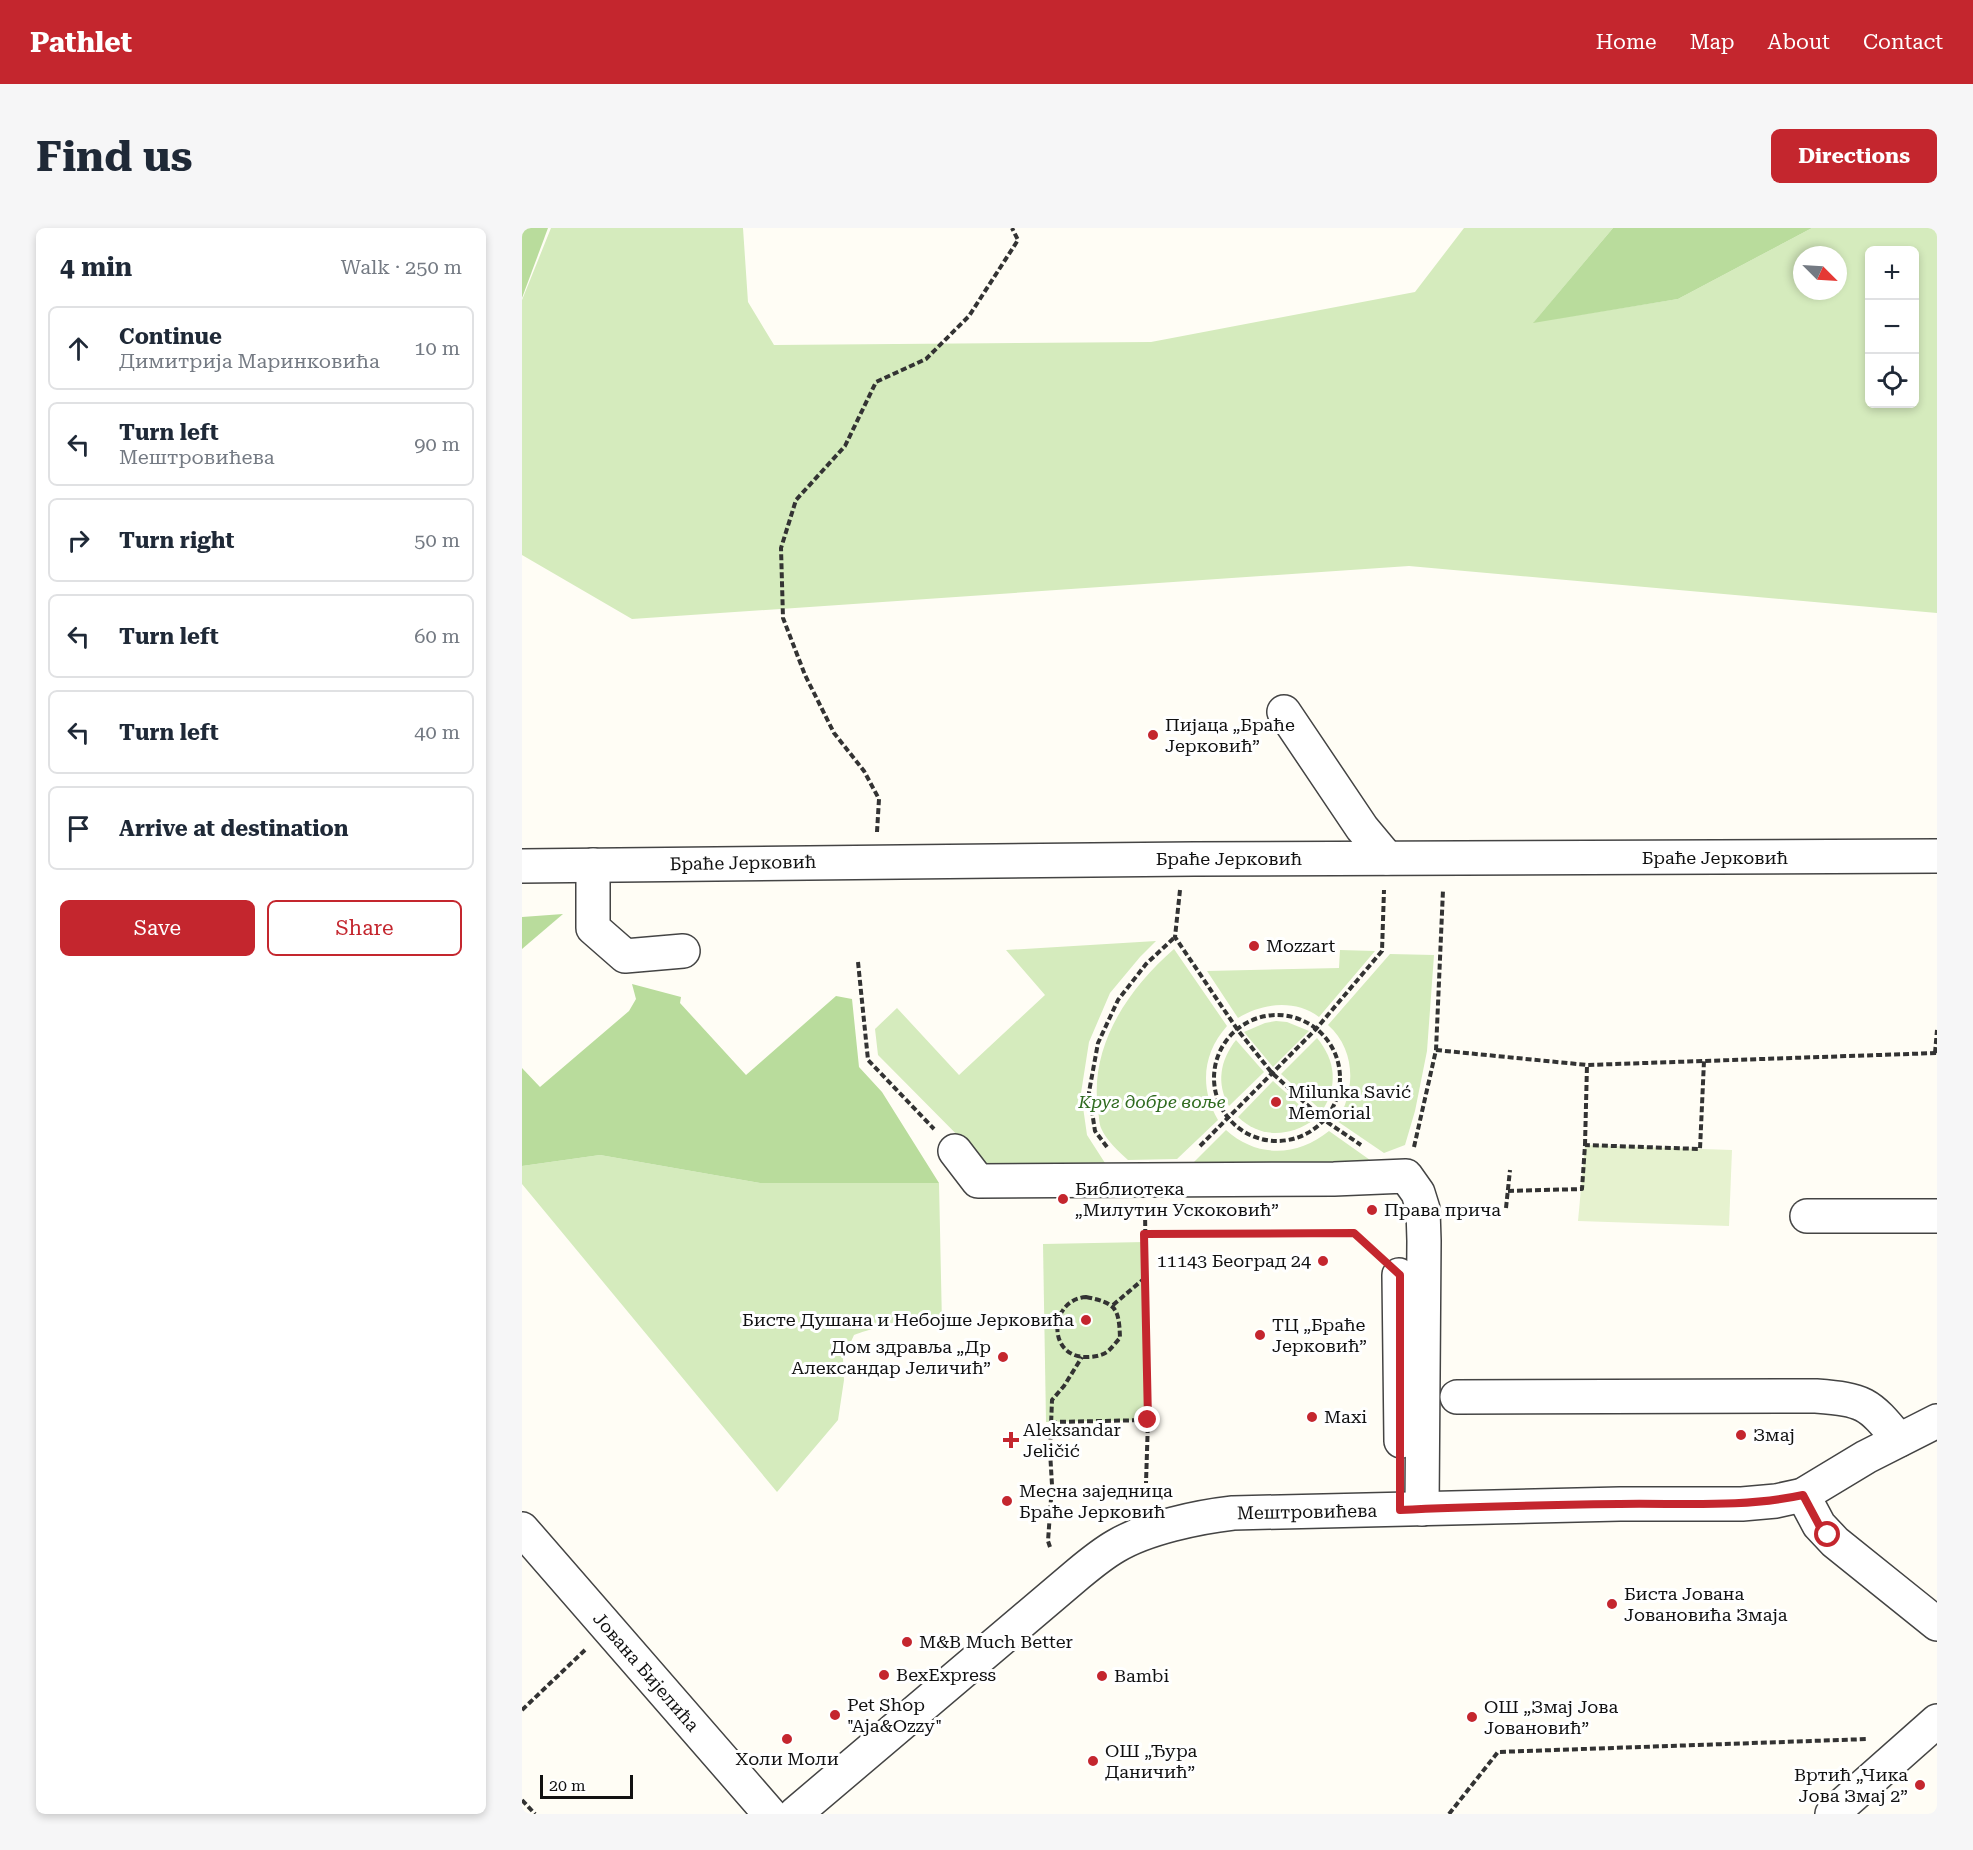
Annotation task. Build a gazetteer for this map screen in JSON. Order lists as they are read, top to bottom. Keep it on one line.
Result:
{"streets":{"street":["Браће Јерковић","Мештровићева","Јована Бијелића"]},"parks":["Круг добре воље"],"places":{"other":["Пијаца „Браће Јерковић”","Mozzart","Milunka Savić Memorial","Библиотека „Милутин Ускоковић”","Права прича","11143 Београд 24","Бисте Душана и Небојше Јерковића","ТЦ „Браће Јерковић”","Дом здравља „Др Александар Јеличић”","Maxi","Змај","Месна заједница Браће Јерковић","Биста Јована Јовановића Змаја","M&B Much Better","BexExpress","Bambi","Pet Shop \"Aja&Ozzy\"","ОШ „Змај Јова Јовановић”","Холи Моли","ОШ „Ђура Даничић”","Вртић „Чика Јова Змај 2”"],"health":["Aleksandar Jeličić"]},"scale_bar":"20 m","north":"bottom right","page":{"header":"Pathlet","nav":["Home","Map","About","Contact"],"buttons":["Directions",["Save","Share"]],"title":"Find us","heading":["4 min","Walk · 250 m"],"map_buttons":["+","−"],"list":[["Continue","Димитрија Маринковића","10 m"],["Turn left","Мештровићева","90 m"],["Turn right","50 m"],["Turn left","60 m"],["Turn left","40 m"],"Arrive at destination"],"scale":"20 m"}}
